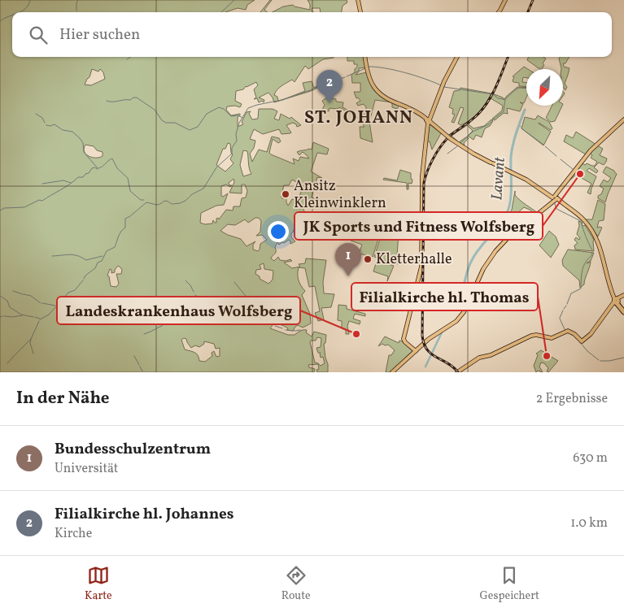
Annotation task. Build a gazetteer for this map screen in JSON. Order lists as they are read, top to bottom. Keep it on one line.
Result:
{"districts":["ST. JOHANN"],"water":["Lavant"],"places":["JK Sports und Fitness Wolfsberg","Ansitz Kleinwinklern","Kletterhalle","Landeskrankenhaus Wolfsberg","Filialkirche hl. Thomas"],"north":"bottom left","page":{"search":"Hier suchen","pins":["2","1"],"heading":["In der Nähe","2 Ergebnisse"],"list":[{"mark":"1","name":"Bundesschulzentrum","note":"Universität","value":"630 m"},{"mark":"2","name":"Filialkirche hl. Johannes","note":"Kirche","value":"1.0 km"}],"nav":["Karte","Route","Gespeichert"]}}
